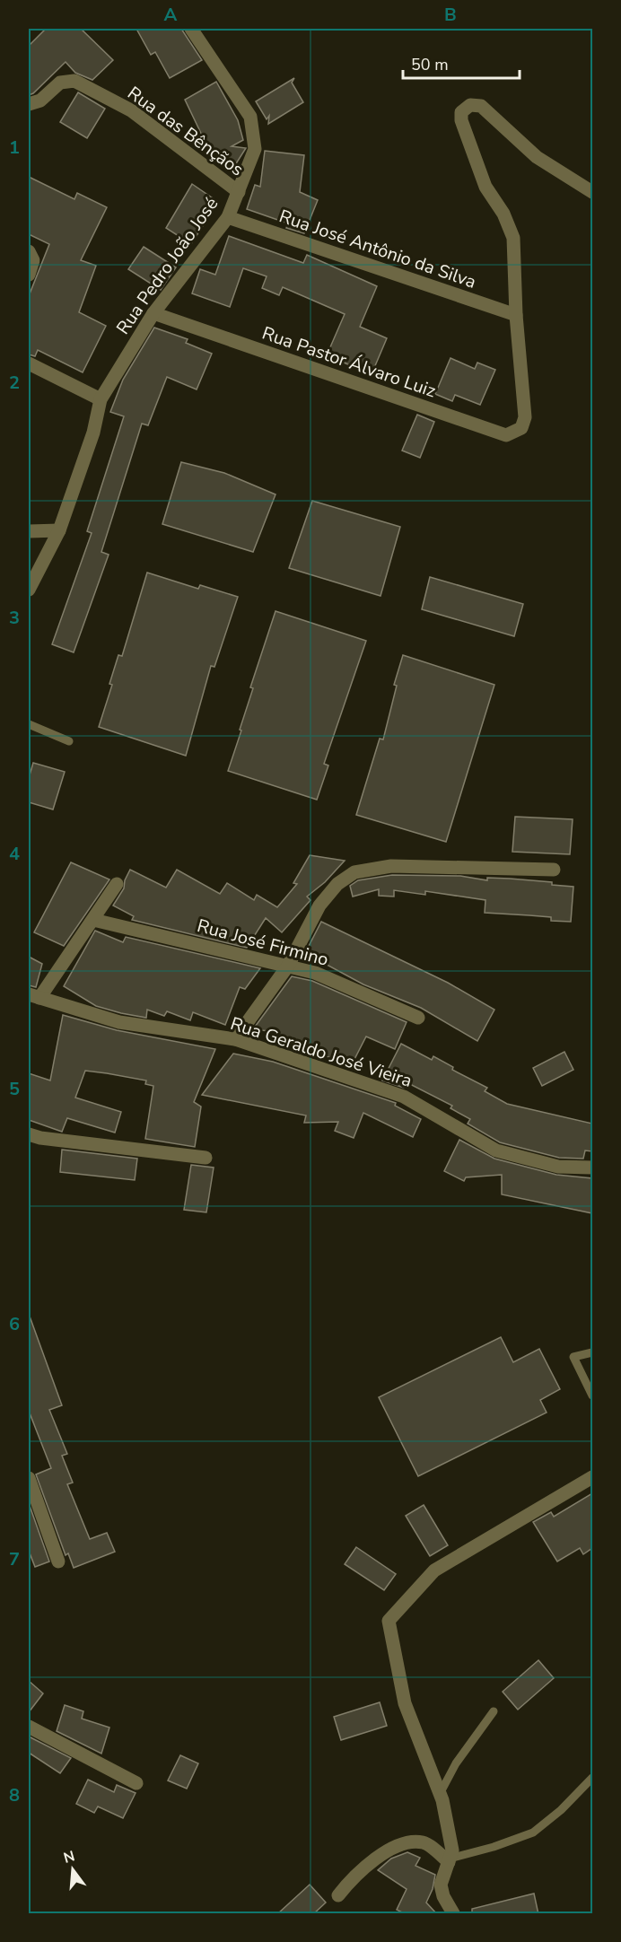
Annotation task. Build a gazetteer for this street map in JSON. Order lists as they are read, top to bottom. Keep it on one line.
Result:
{"streets":{"street":["Rua das Bênçãos","Rua José Antônio da Silva","Rua Pedro João José","Rua Pastor Álvaro Luiz","Rua José Firmino","Rua Geraldo José Vieira"]},"crossings":[["Rua das Bênçãos","Rua Pedro João José"],["Rua José Antônio da Silva","Rua Pedro João José"],["Rua José Antônio da Silva","Rua Pastor Álvaro Luiz"],["Rua Pedro João José","Rua Pastor Álvaro Luiz"]],"scale_bar":"50 m","north":"top","grid":{"columns":["A","B"],"rows":["1","2","3","4","5","6","7","8"]}}
